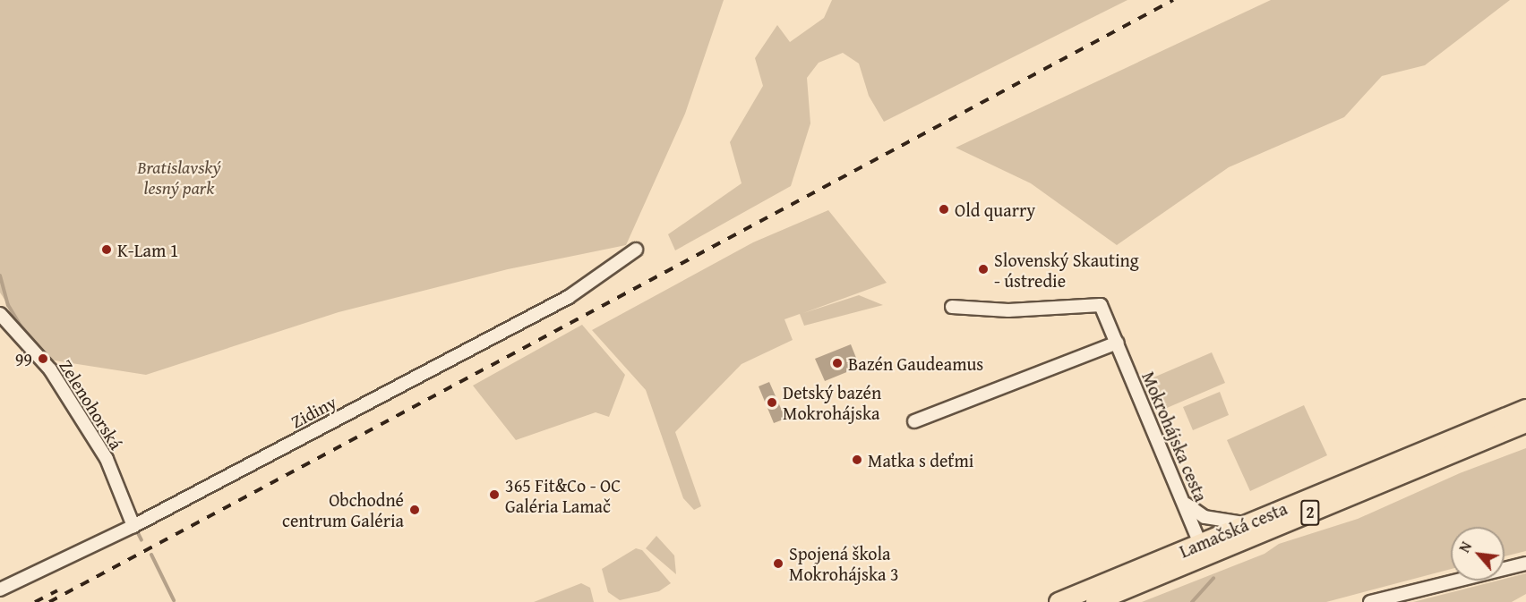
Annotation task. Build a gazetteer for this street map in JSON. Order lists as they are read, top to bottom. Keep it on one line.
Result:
{"streets":{"main road":["2","Lamačská cesta"],"street":["Zelenohorská","Zidiny","Mokrohájska cesta"]},"crossings":[["Zelenohorská","Zidiny"],["Mokrohájska cesta","Lamačská cesta"]],"parks":["Bratislavský lesný park"],"places":["Old quarry","K-Lam 1","Slovenský Skauting - ústredie","99","Bazén Gaudeamus","Detský bazén Mokrohájska","Matka s deťmi","365 Fit&Co - OC Galéria Lamač","Obchodné centrum Galéria","Spojená škola Mokrohájska 3"],"north":"top left"}
